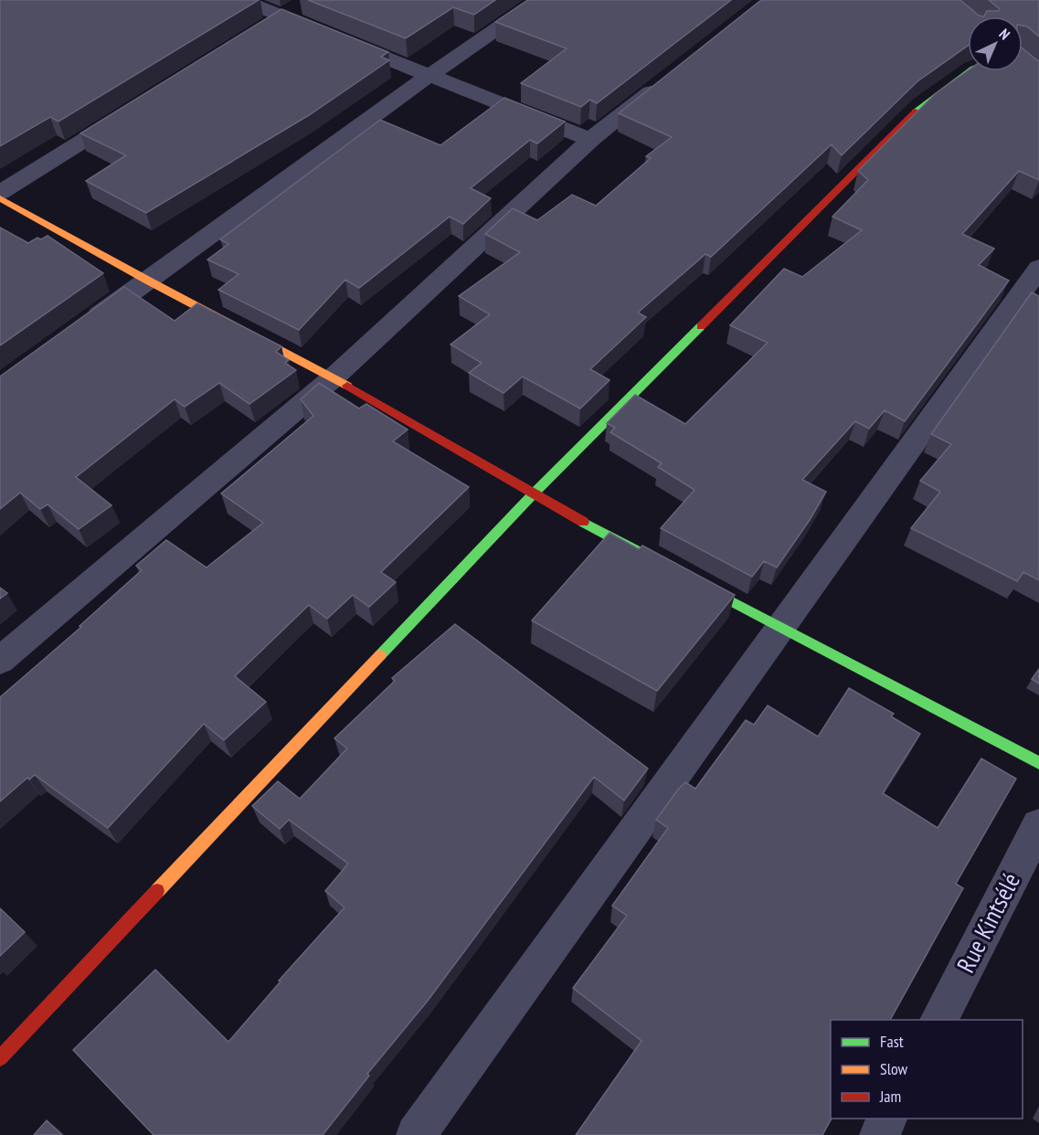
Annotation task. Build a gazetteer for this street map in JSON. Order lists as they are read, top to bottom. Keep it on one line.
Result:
{"streets":{"street":["Rue Kintsélé"]},"legend":["Fast","Slow","Jam"],"north":"top right"}
